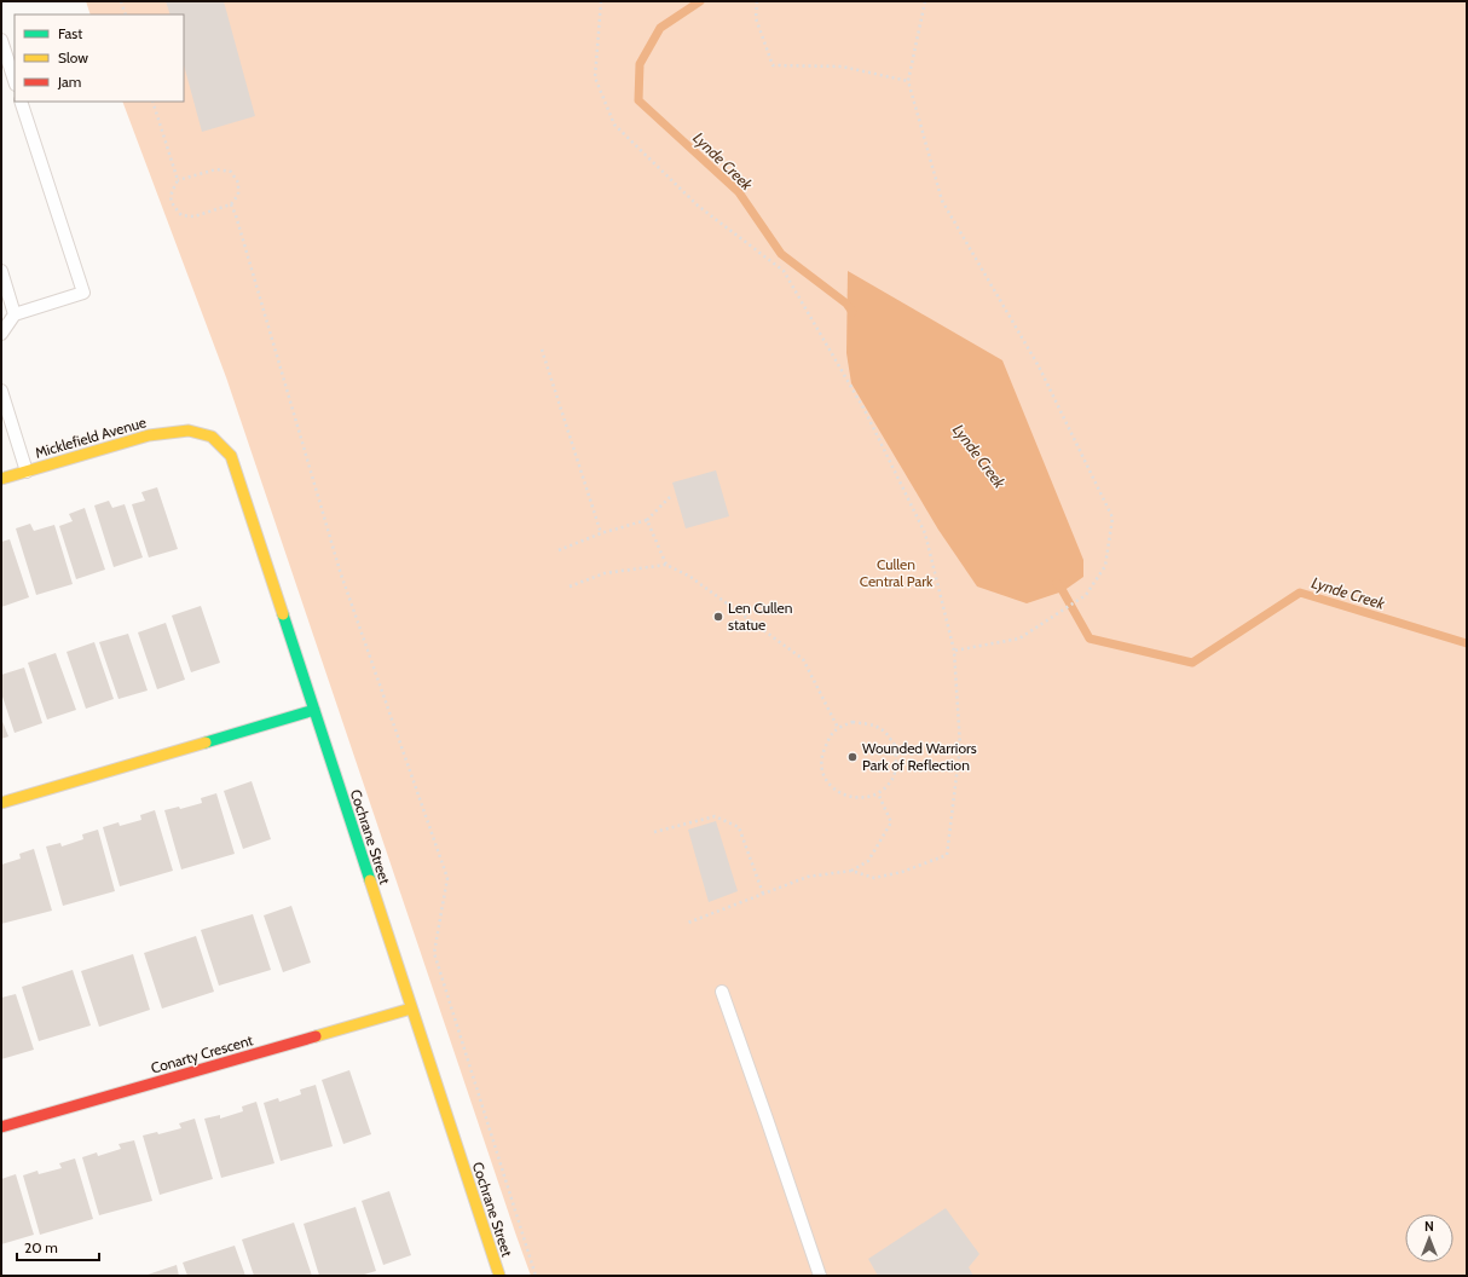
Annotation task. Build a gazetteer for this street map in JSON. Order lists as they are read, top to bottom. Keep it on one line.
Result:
{"streets":{"street":["Micklefield Avenue","Cochrane Street","Conarty Crescent"]},"crossings":[["Micklefield Avenue","Cochrane Street"],["Cochrane Street","Conarty Crescent"]],"water":["Lynde Creek"],"parks":["Cullen Central Park"],"places":["Len Cullen statue","Wounded Warriors Park of Reflection"],"legend":["Fast","Slow","Jam"],"scale_bar":"20 m","north":"top"}
